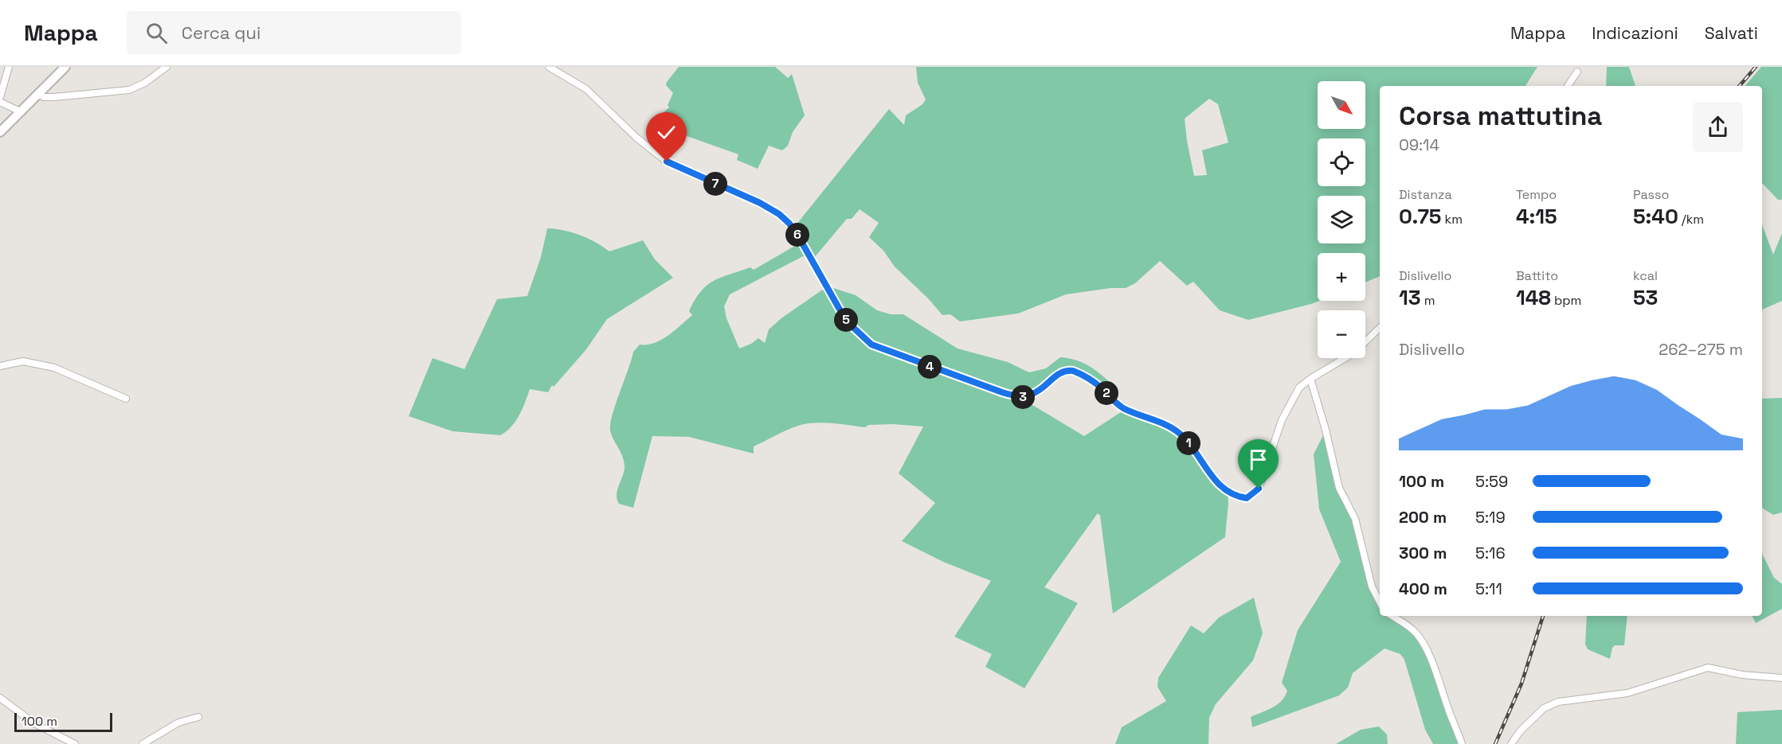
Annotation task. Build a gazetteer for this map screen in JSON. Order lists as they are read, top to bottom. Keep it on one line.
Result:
{"scale_bar":"100 m","north":"bottom right","page":{"header":"Mappa","search":"Cerca qui","nav":["Mappa","Indicazioni","Salvati"],"map_buttons":["+","−"],"heading":["Corsa mattutina","09:14"],"stats":[["Distanza","0.75 km"],["Tempo","4:15"],["Passo","5:40 /km"],["Dislivello","13 m"],["Battito","148 bpm"],["kcal","53"]],"pins":["7","6","5","4","2","3","1"],"chart":["Dislivello","262–275 m"],"list":[{"name":"100 m","note":"5:59"},{"name":"200 m","note":"5:19"},{"name":"300 m","note":"5:16"},{"name":"400 m","note":"5:11"}],"scale":"100 m"}}
